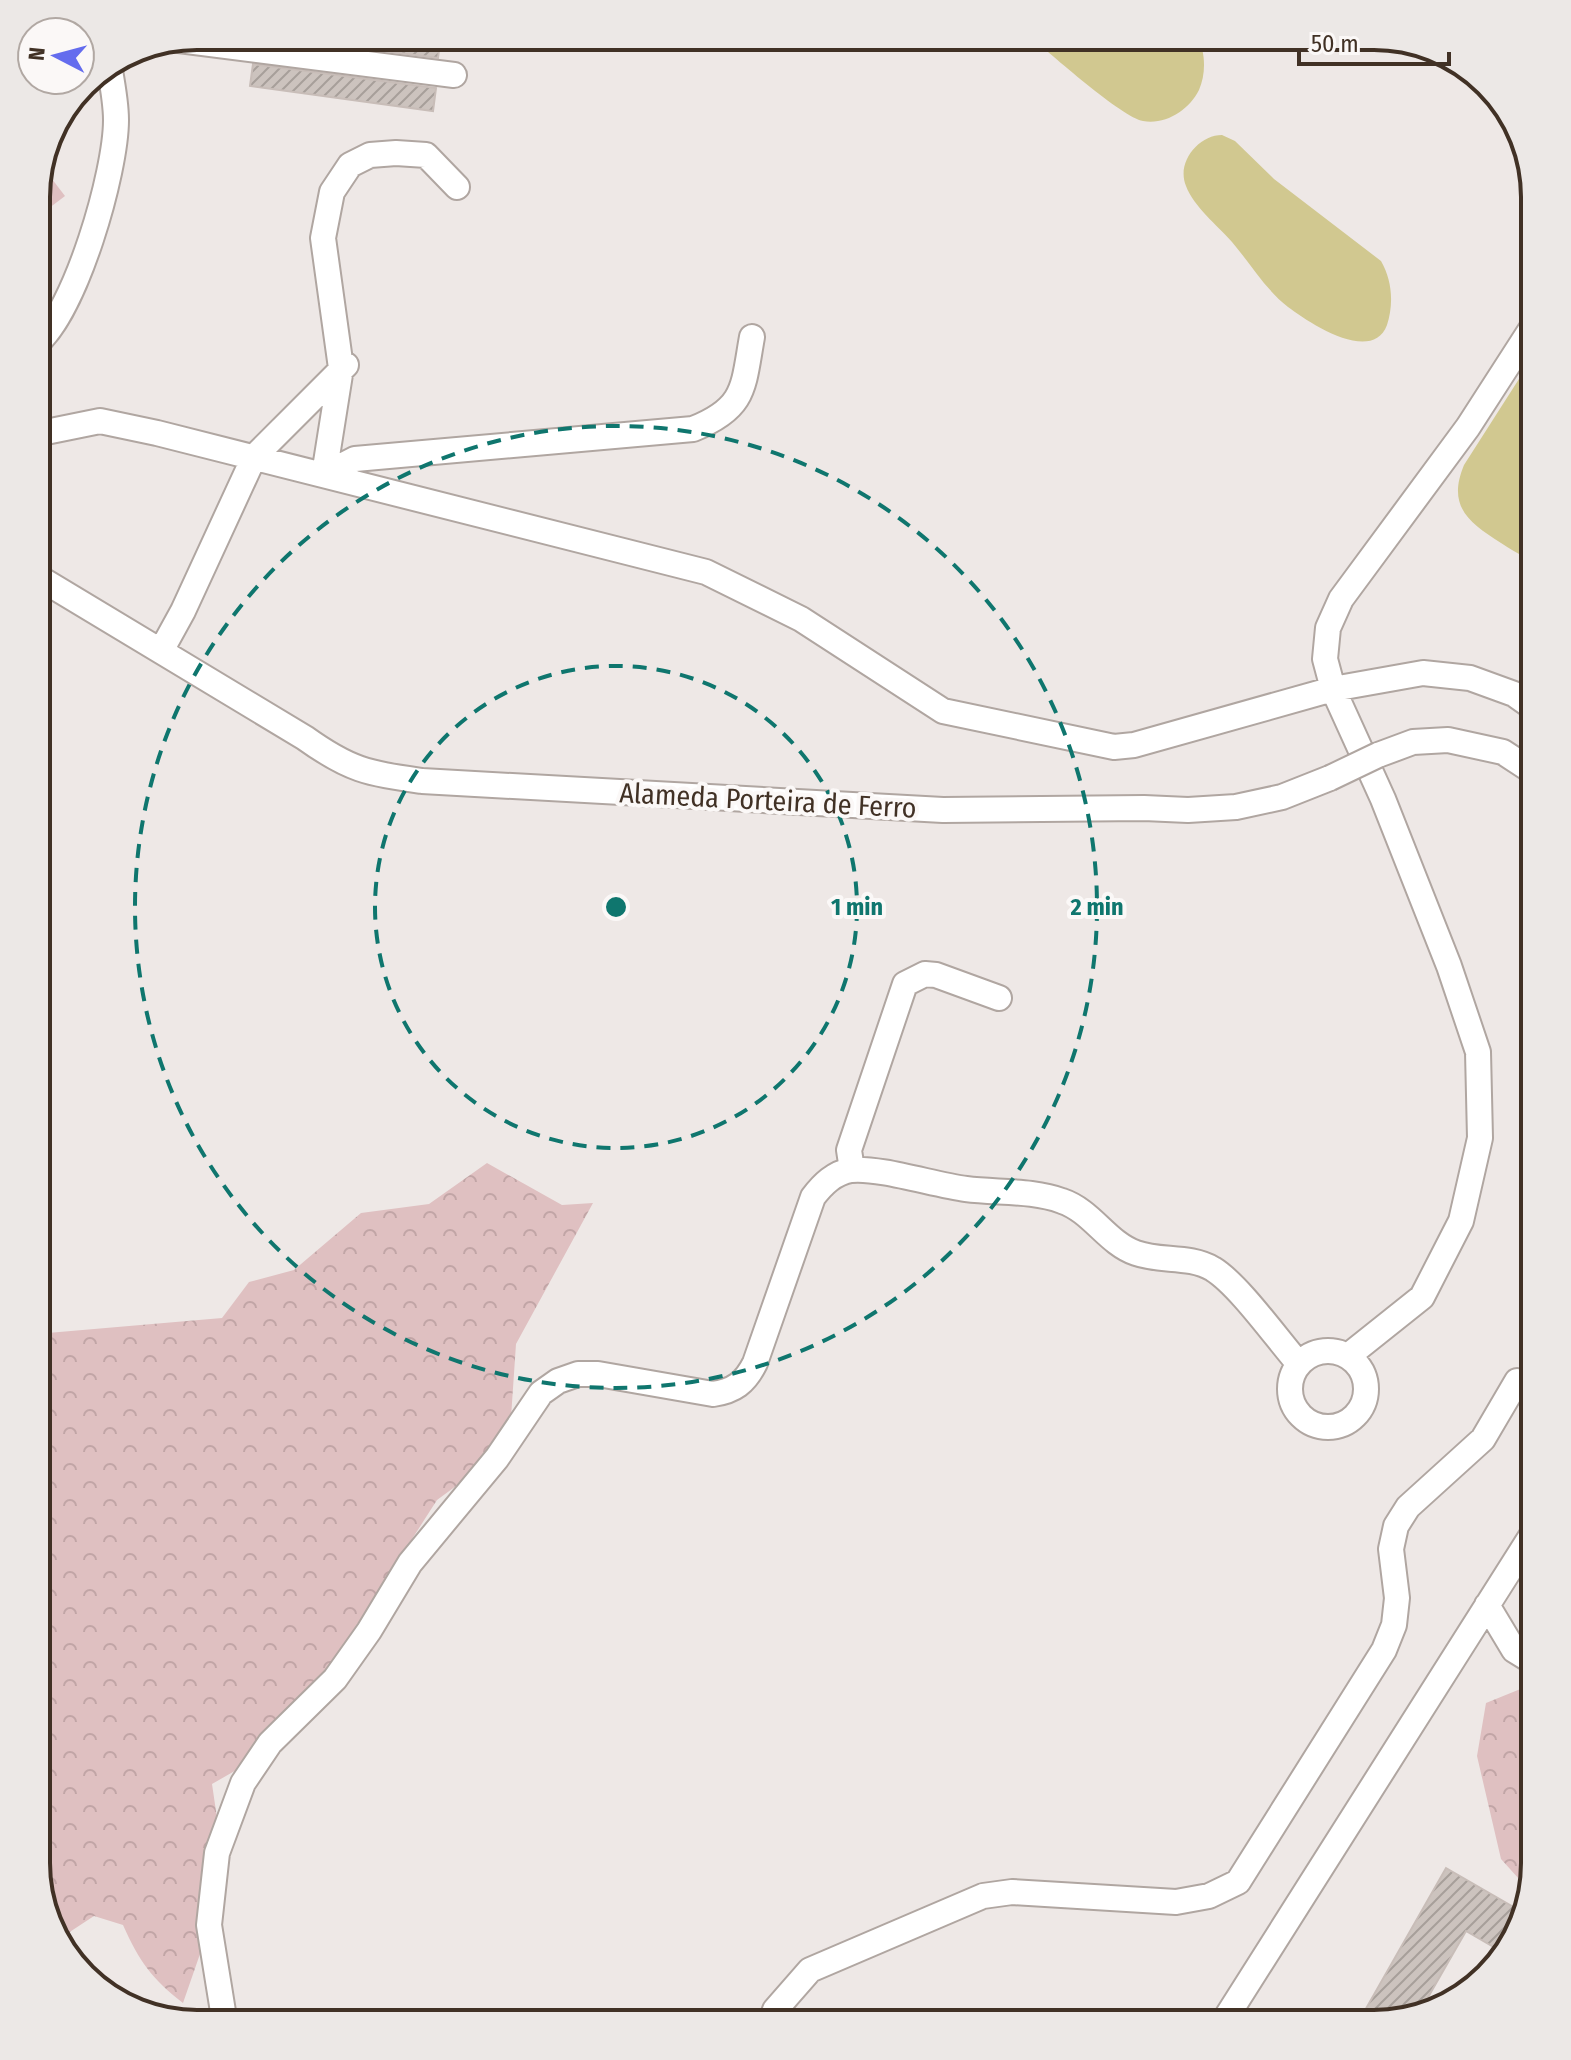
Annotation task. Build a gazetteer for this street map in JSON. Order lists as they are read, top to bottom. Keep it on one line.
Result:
{"streets":{"street":["Alameda Porteira de Ferro"]},"scale_bar":"50 m","north":"left","rings":["1 min","2 min"]}
